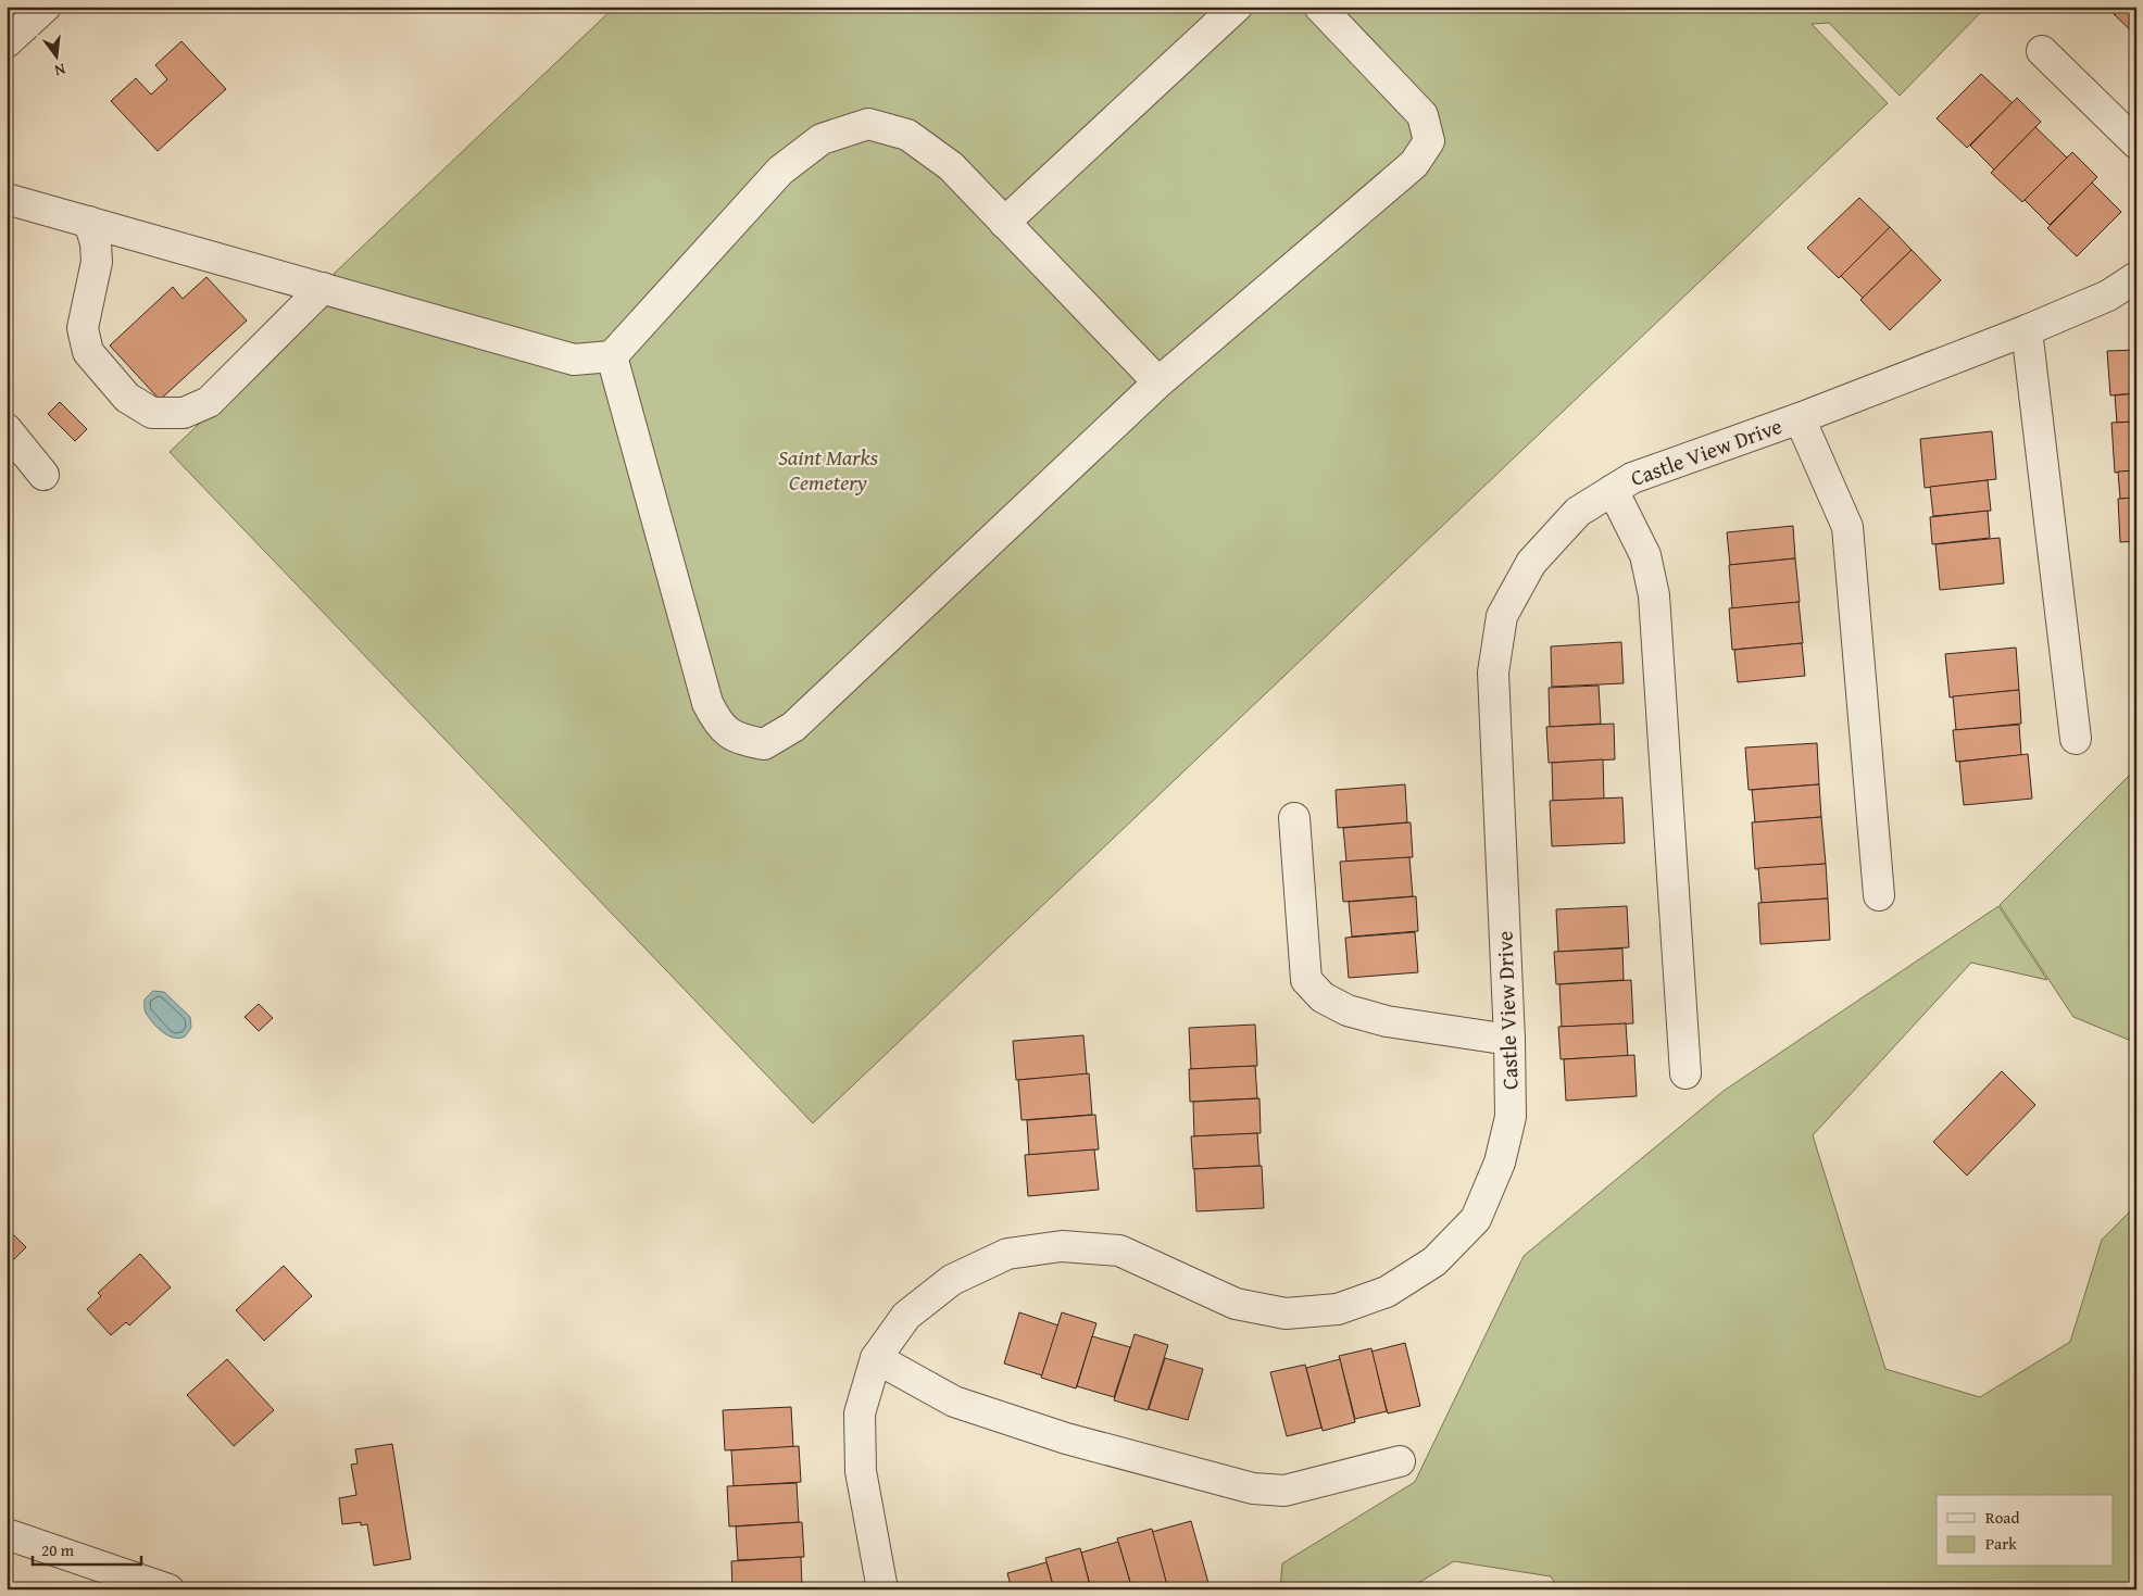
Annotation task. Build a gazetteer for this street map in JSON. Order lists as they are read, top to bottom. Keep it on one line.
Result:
{"streets":{"street":["Castle View Drive"]},"parks":["Saint Marks Cemetery"],"legend":["Road","Park"],"scale_bar":"20 m","north":"bottom"}
